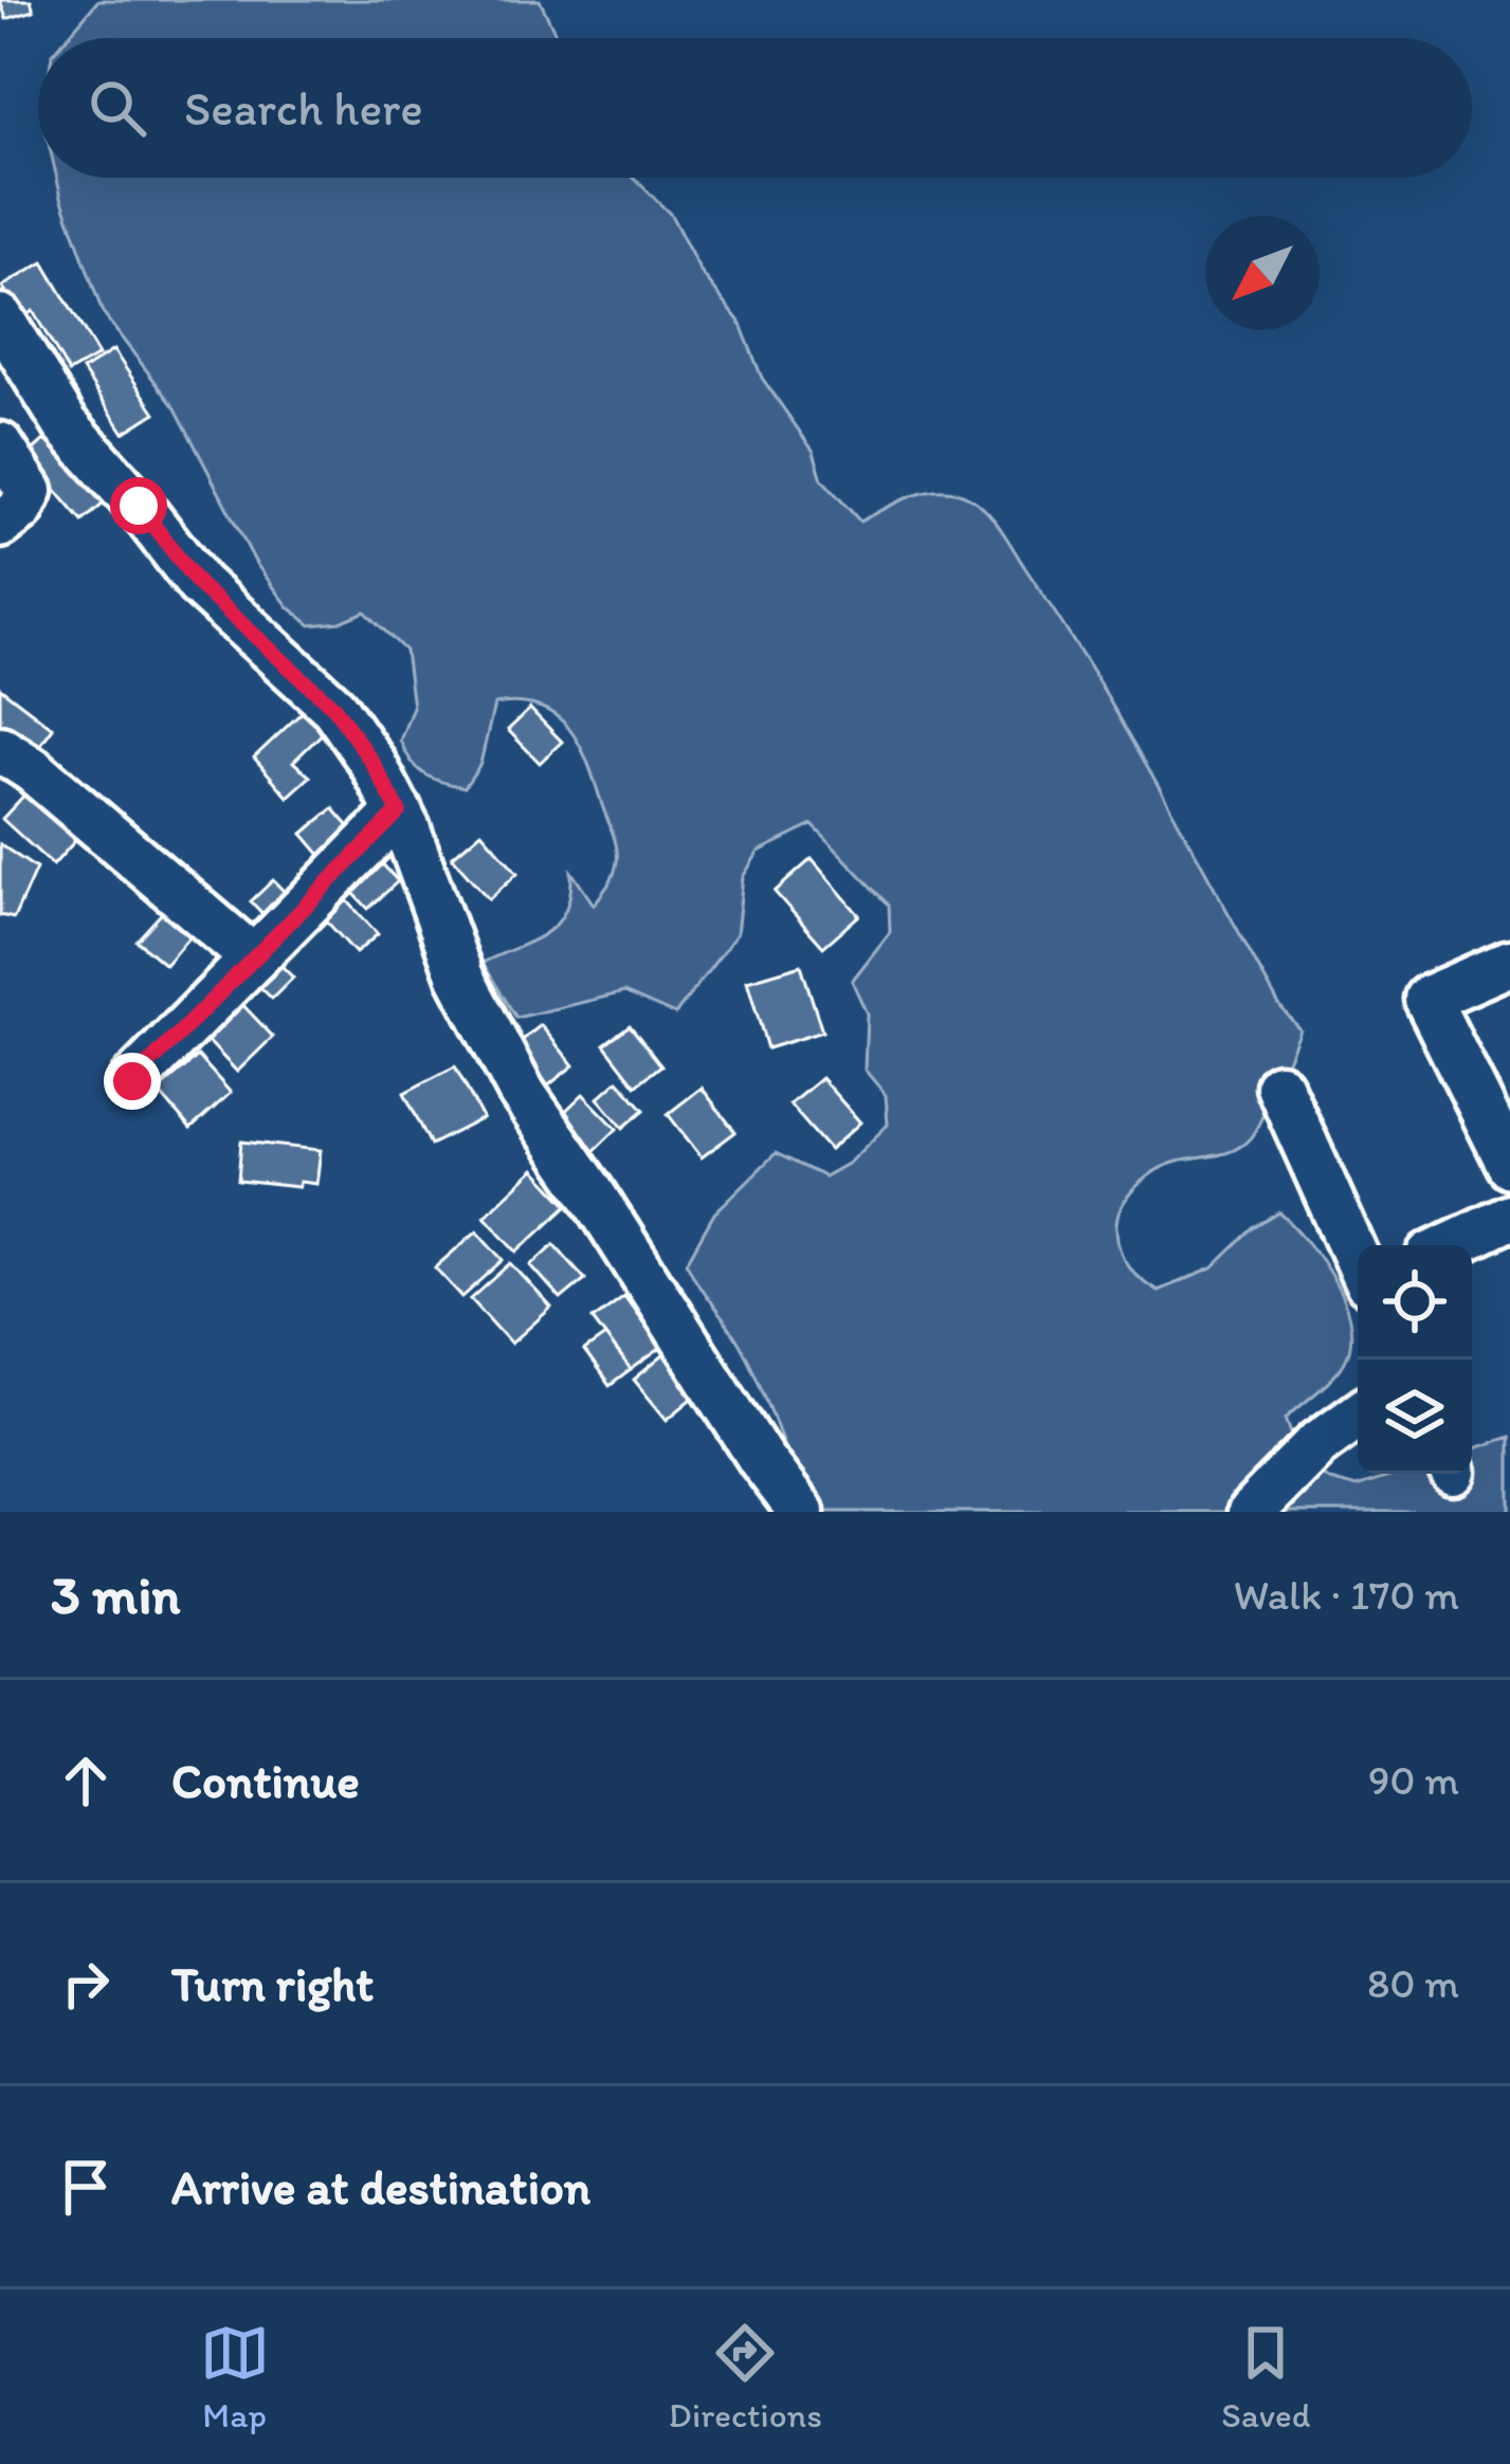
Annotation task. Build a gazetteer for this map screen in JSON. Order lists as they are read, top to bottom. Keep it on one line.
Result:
{"north":"bottom left","page":{"search":"Search here","heading":["3 min","Walk · 170 m"],"list":[["Continue","90 m"],["Turn right","80 m"],"Arrive at destination"],"nav":["Map","Directions","Saved"]}}
